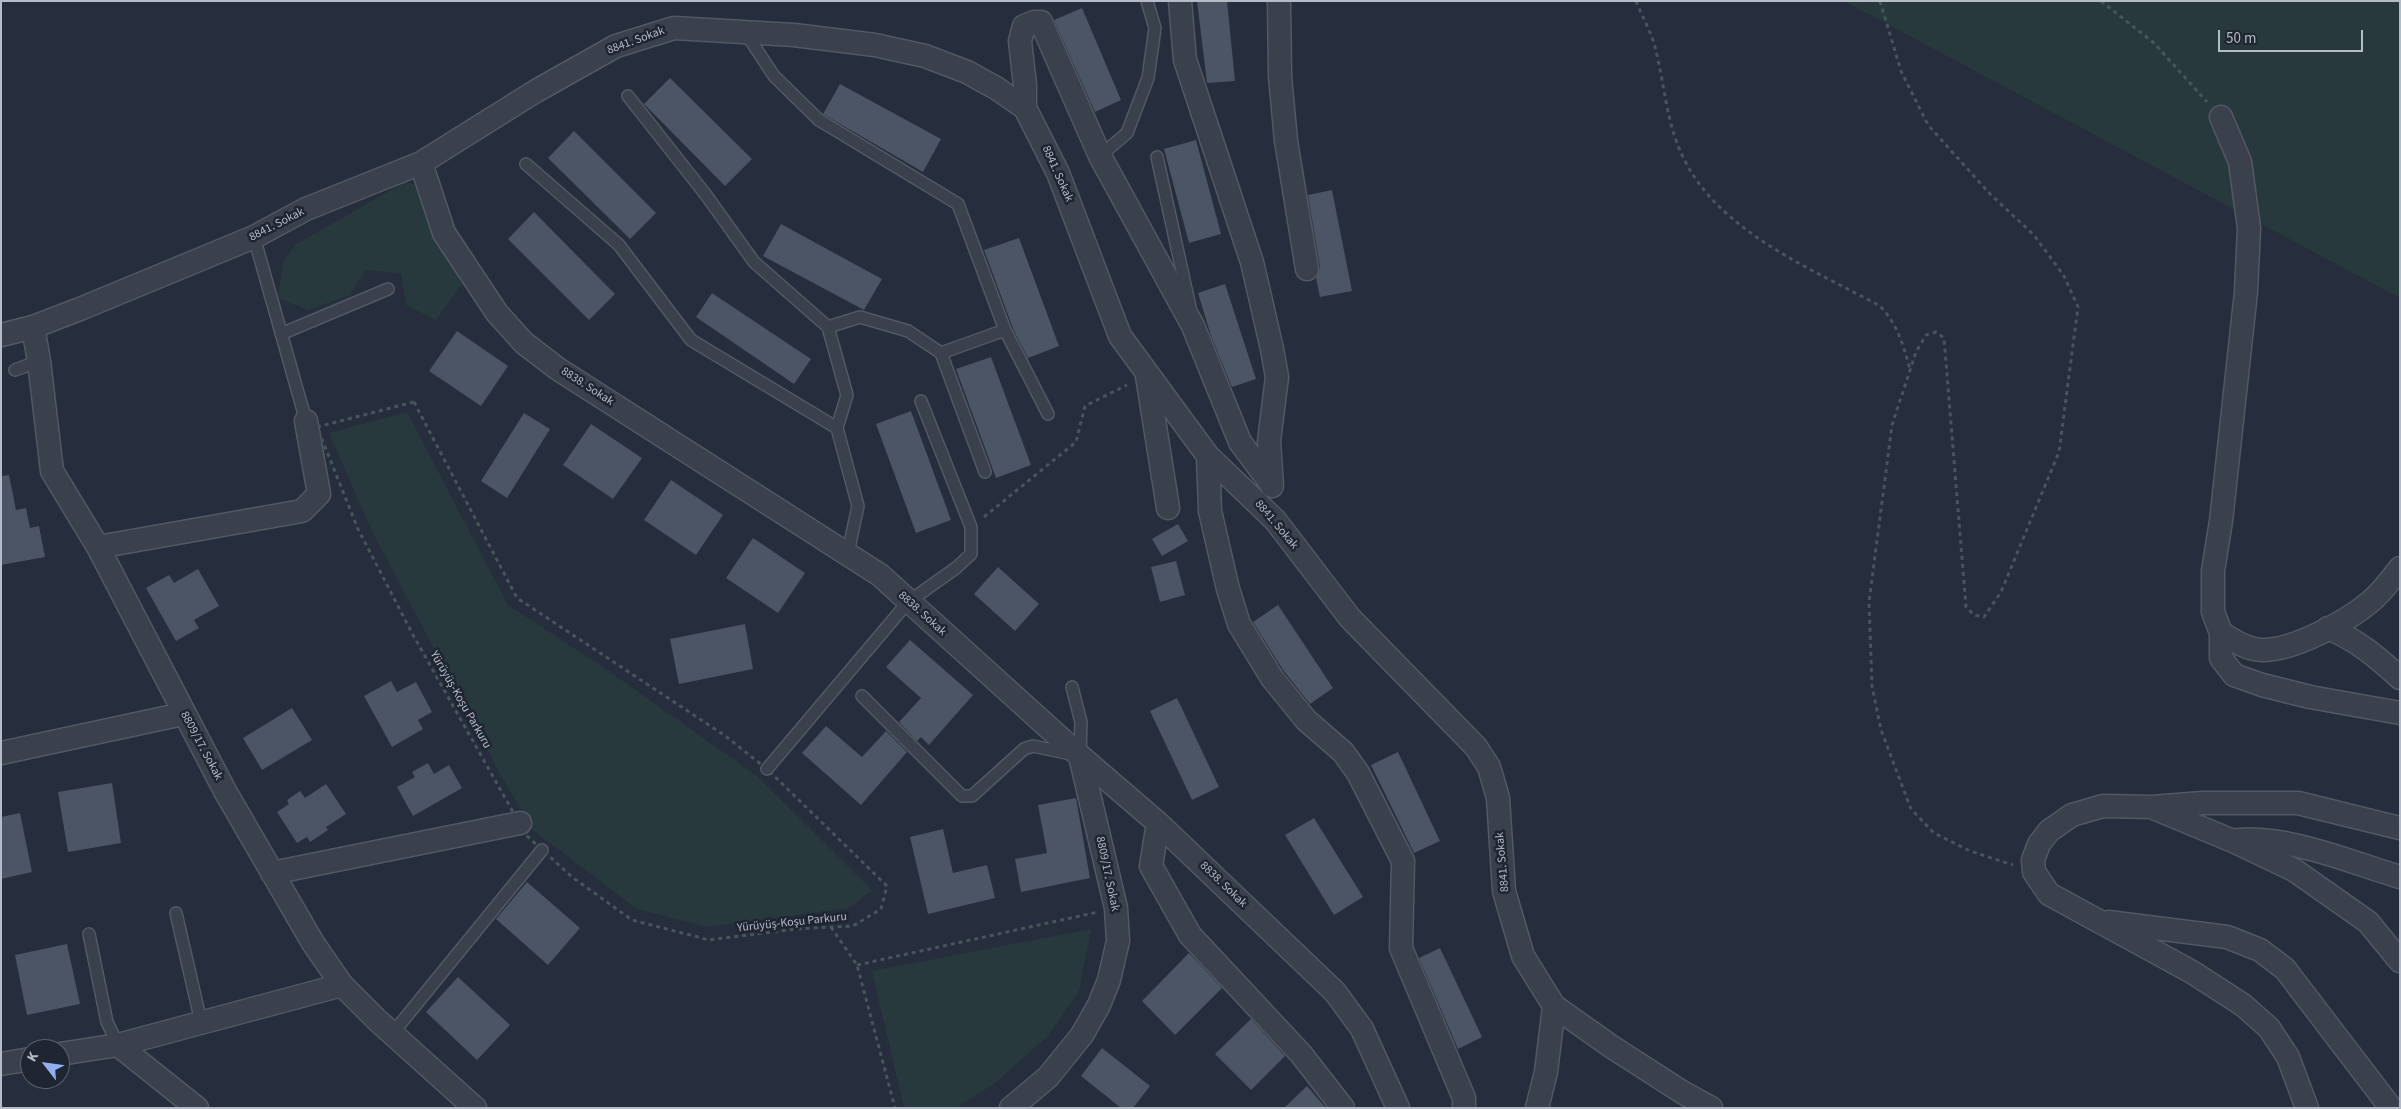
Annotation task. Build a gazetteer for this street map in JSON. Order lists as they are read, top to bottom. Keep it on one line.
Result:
{"streets":{"street":["8841. Sokak","8838. Sokak","8809/17. Sokak"],"path":["Yürüyüş-Koşu Parkuru"]},"crossings":[["8841. Sokak","8838. Sokak"],["8841. Sokak","8809/17. Sokak"],["8838. Sokak","8809/17. Sokak"]],"scale_bar":"50 m","north":"top left"}
